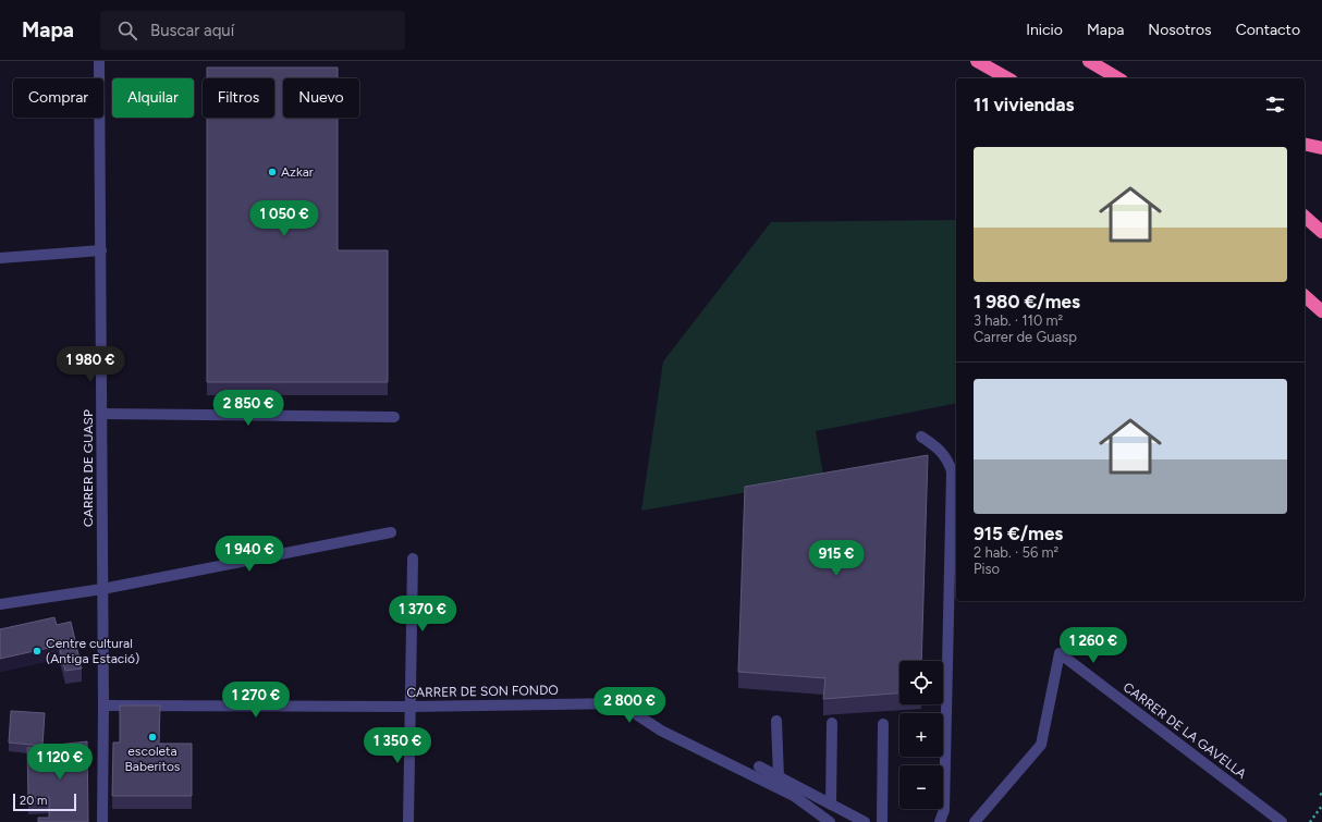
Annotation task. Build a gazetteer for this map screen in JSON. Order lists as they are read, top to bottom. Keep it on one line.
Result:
{"streets":{"street":["CARRER DE GUASP","CARRER DE SON FONDO","CARRER DE LA GAVELLA"]},"crossings":[["CARRER DE GUASP","CARRER DE SON FONDO"]],"places":["Azkar","Centre cultural (Antiga Estació)","escoleta Baberitos"],"scale_bar":"20 m","page":{"header":"Mapa","search":"Buscar aquí","nav":["Inicio","Mapa","Nosotros","Contacto"],"chip":["Comprar","Alquilar","Filtros","Nuevo"],"heading":"11 viviendas","list":[{"name":"1 980 €/mes","note":"3 hab. · 110 m² · Carrer de Guasp"},{"name":"915 €/mes","note":"2 hab. · 56 m² · Piso"}],"price":["1 050 €","1 980 €","2 850 €","1 940 €","915 €","1 370 €","1 260 €","1 270 €","2 800 €","1 350 €","1 120 €"],"map_buttons":["+","−"],"scale":"20 m"}}
